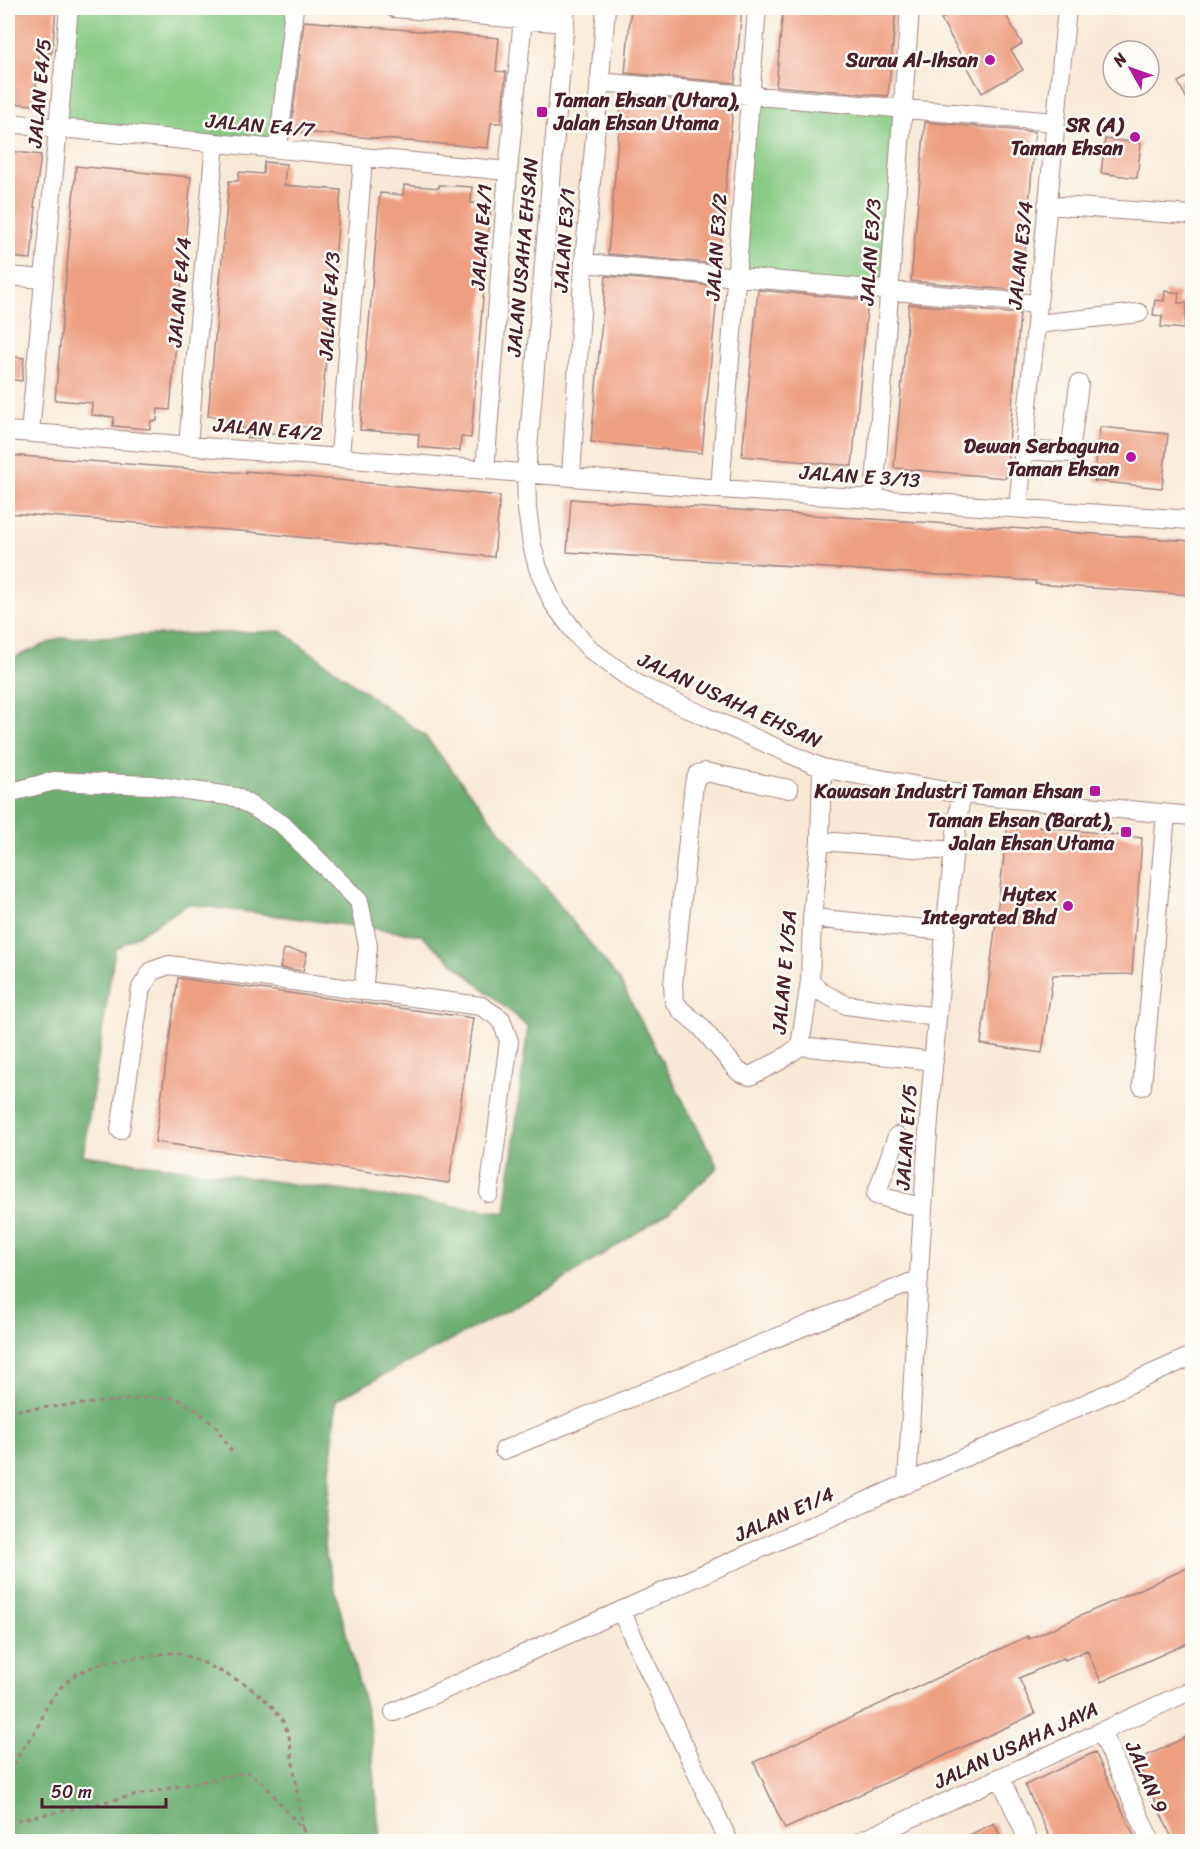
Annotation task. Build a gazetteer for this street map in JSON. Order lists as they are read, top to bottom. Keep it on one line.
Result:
{"streets":{"street":["JALAN E4/5","JALAN E4/7","JALAN E4/1","JALAN E3/1","JALAN E3/2","JALAN E3/3","JALAN E3/4","JALAN USAHA EHSAN","JALAN E4/4","JALAN E4/3","JALAN E4/2","JALAN E 3/13","JALAN E 1/5A","JALAN E1/5","JALAN E1/4","JALAN USAHA JAYA","JALAN 9"]},"crossings":[["JALAN E4/5","JALAN E4/7"],["JALAN E4/5","JALAN E4/2"],["JALAN E4/7","JALAN E4/1"],["JALAN E4/7","JALAN E4/4"],["JALAN E4/7","JALAN E4/3"],["JALAN E4/1","JALAN E4/2"],["JALAN E3/1","JALAN E 3/13"],["JALAN E3/2","JALAN E 3/13"],["JALAN E3/3","JALAN E 3/13"],["JALAN E3/4","JALAN E 3/13"],["JALAN USAHA EHSAN","JALAN E4/2"],["JALAN USAHA EHSAN","JALAN E 3/13"],["JALAN USAHA EHSAN","JALAN E 1/5A"],["JALAN USAHA EHSAN","JALAN E1/5"],["JALAN E4/4","JALAN E4/2"],["JALAN E4/3","JALAN E4/2"],["JALAN E4/2","JALAN E 3/13"],["JALAN E 1/5A","JALAN E1/5"],["JALAN E1/5","JALAN E1/4"],["JALAN USAHA JAYA","JALAN 9"]],"places":{"other":["Surau Al-Ihsan","SR (A) Taman Ehsan","Dewan Serbaguna Taman Ehsan","Hytex Integrated Bhd"],"transit":["Taman Ehsan (Utara), Jalan Ehsan Utama","Kawasan Industri Taman Ehsan","Taman Ehsan (Barat), Jalan Ehsan Utama"]},"scale_bar":"50 m","north":"top left"}
